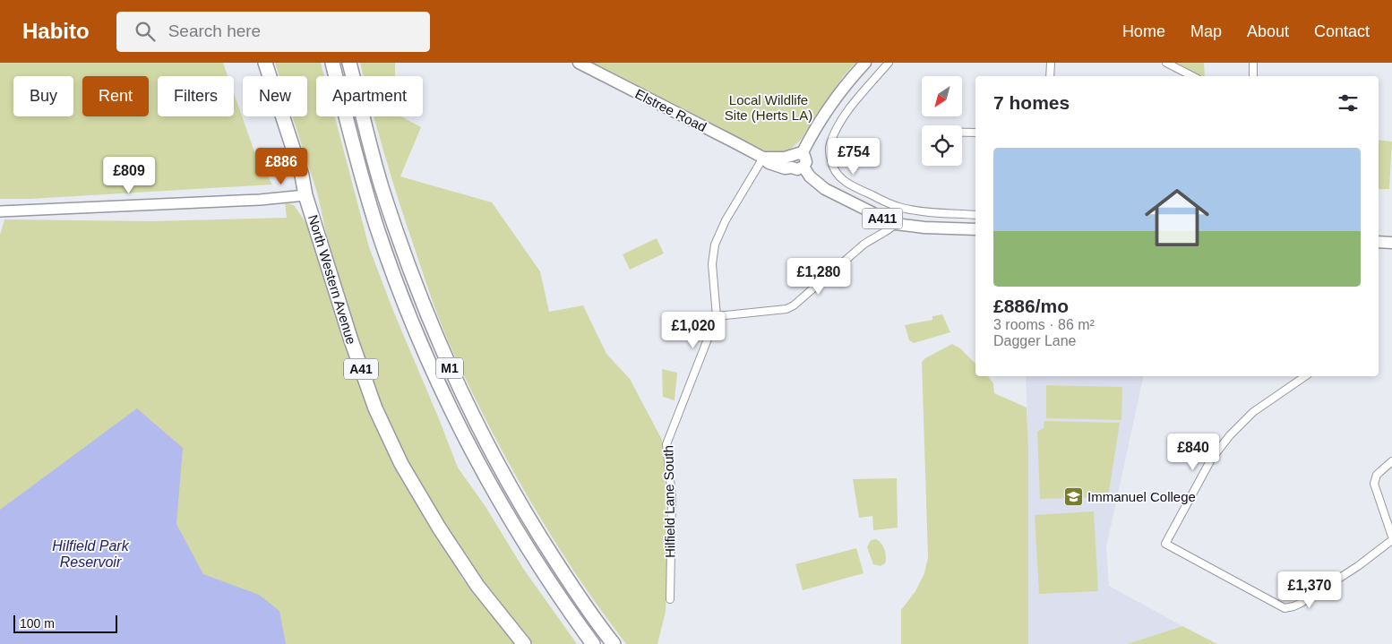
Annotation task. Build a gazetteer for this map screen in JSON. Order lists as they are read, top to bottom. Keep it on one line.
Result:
{"streets":{"highway":["North Western Avenue","M1","A41"],"main road":["Elstree Road","A411"],"street":["Hilfield Lane South"]},"crossings":[["Elstree Road","Hilfield Lane South"]],"water":["Hilfield Park Reservoir"],"parks":["Local Wildlife Site (Herts LA)"],"places":{"school or university":["Immanuel College"]},"scale_bar":"100 m","north":"bottom left","page":{"header":"Habito","search":"Search here","nav":["Home","Map","About","Contact"],"chip":["Buy","Rent","Filters","New","Apartment"],"heading":"7 homes","list":[{"name":"£886/mo","note":"3 rooms · 86 m² · Dagger Lane"}],"price":["£754","£886","£809","£1,280","£1,020","£840","£1,370"],"scale":"100 m"}}
